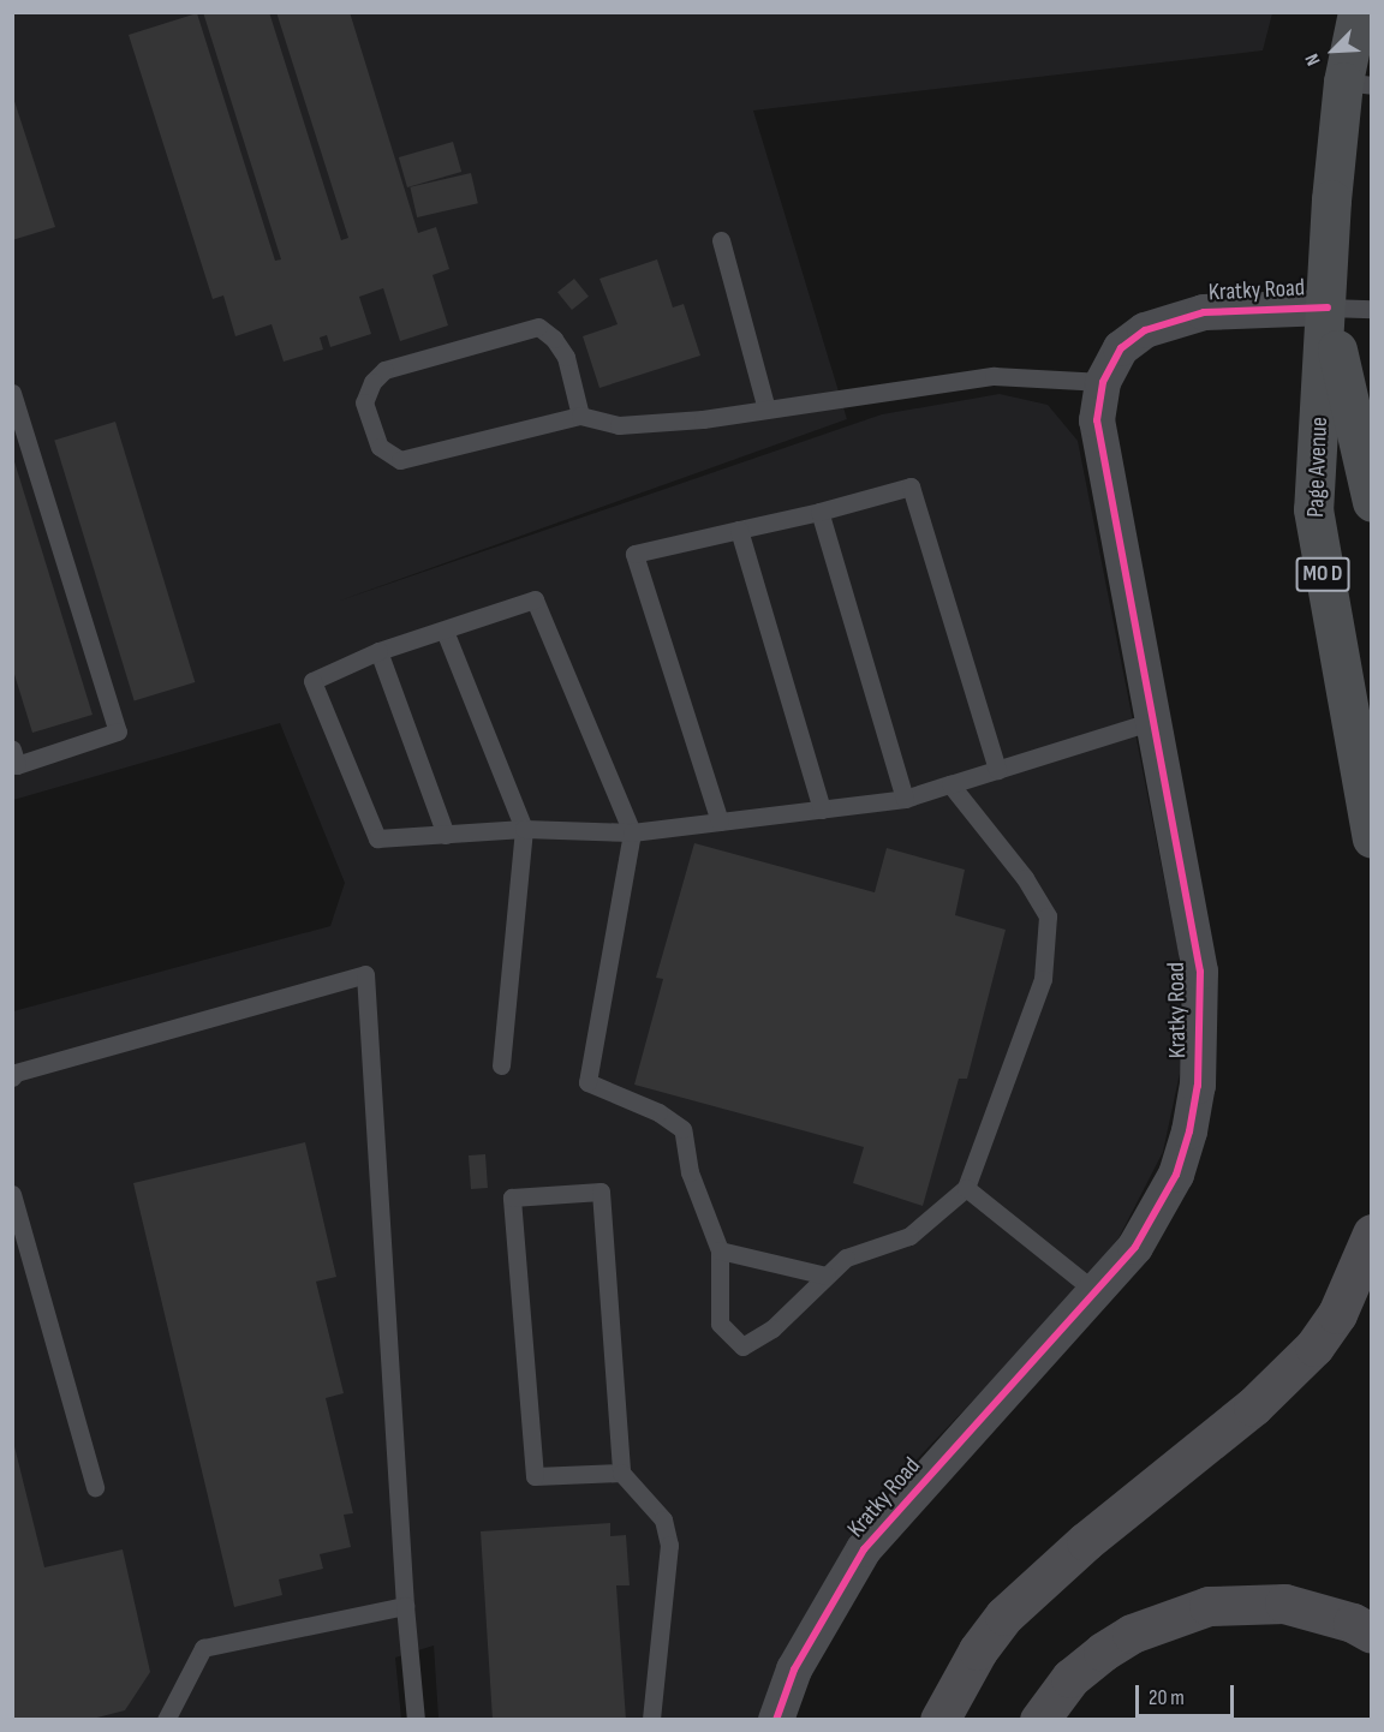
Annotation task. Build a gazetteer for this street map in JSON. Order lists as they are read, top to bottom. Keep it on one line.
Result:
{"streets":{"main road":["Page Avenue","MO D"],"street":["Kratky Road"]},"crossings":[["Kratky Road","Page Avenue"]],"scale_bar":"20 m","north":"bottom left"}
